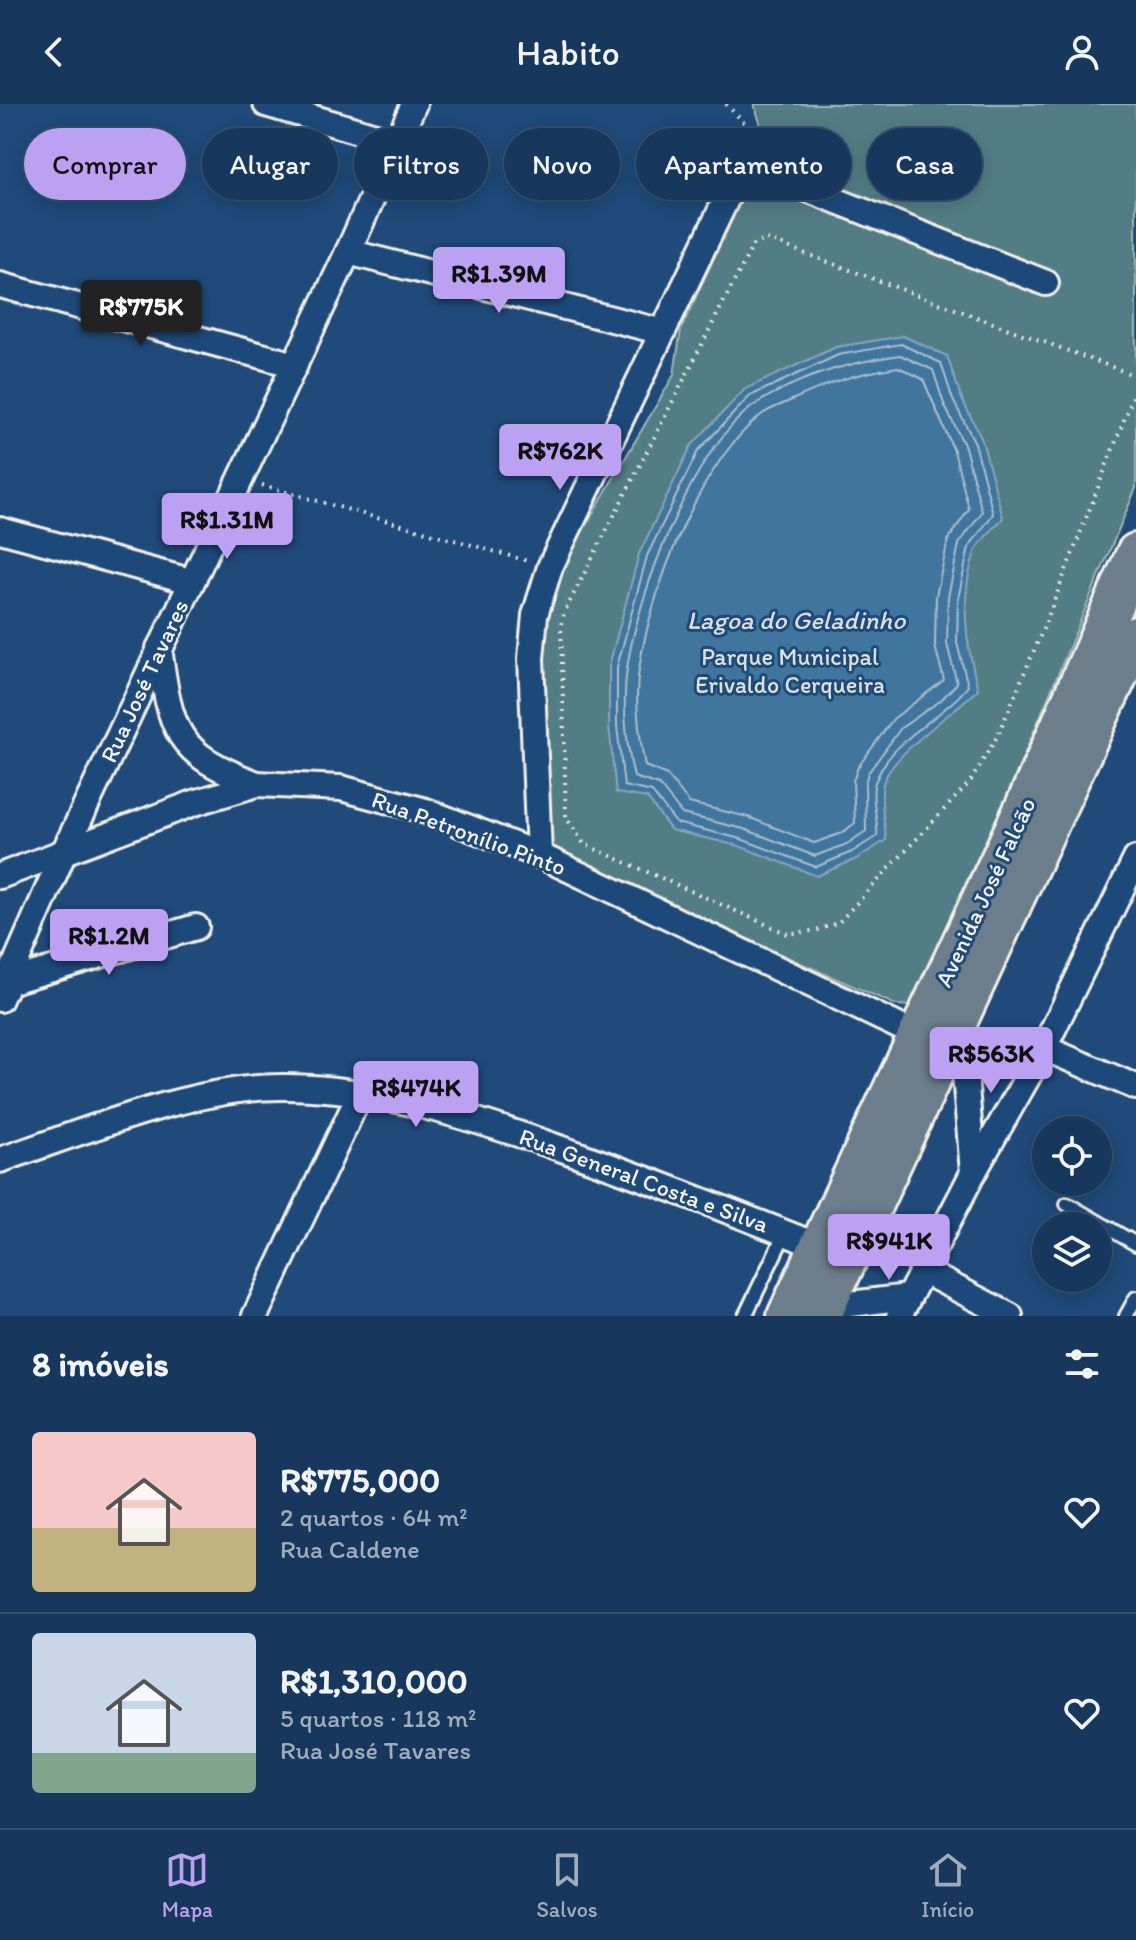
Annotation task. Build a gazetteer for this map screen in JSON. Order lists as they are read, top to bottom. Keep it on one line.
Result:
{"streets":{"main road":["Avenida José Falcão"],"street":["Rua José Tavares","Rua Petronílio Pinto","Rua General Costa e Silva"]},"crossings":[["Rua José Tavares","Rua Petronílio Pinto"],["Rua Petronílio Pinto","Avenida José Falcão"],["Avenida José Falcão","Rua General Costa e Silva"]],"water":["Lagoa do Geladinho"],"parks":["Parque Municipal Erivaldo Cerqueira"],"page":{"header":"Habito","chip":["Comprar","Alugar","Filtros","Novo","Apartamento","Casa"],"price":["R$1.39M","R$775K","R$762K","R$1.31M","R$1.2M","R$563K","R$474K","R$941K"],"heading":"8 imóveis","list":[{"name":"R$775,000","note":"2 quartos · 64 m² · Rua Caldene"},{"name":"R$1,310,000","note":"5 quartos · 118 m² · Rua José Tavares"}],"tabs":["Mapa","Salvos","Início"]}}
